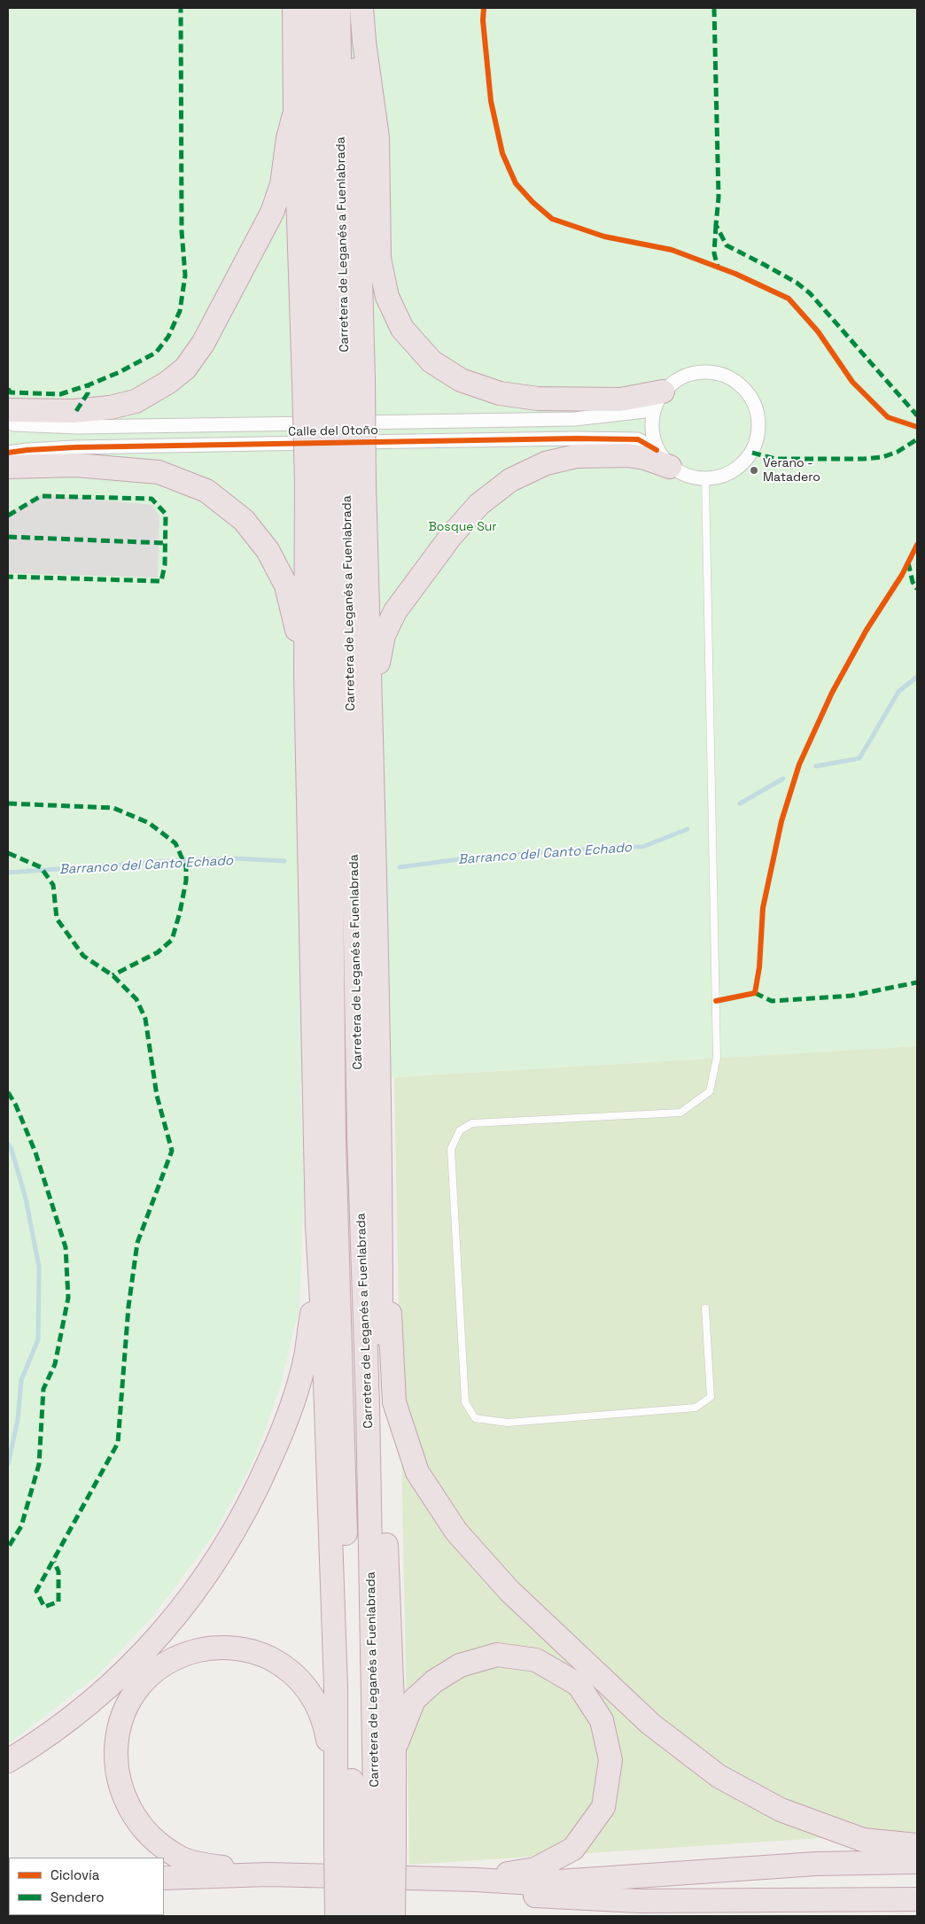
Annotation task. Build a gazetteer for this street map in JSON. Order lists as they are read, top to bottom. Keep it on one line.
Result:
{"streets":{"highway":["Carretera de Leganés a Fuenlabrada"],"street":["Calle del Otoño"]},"water":["Barranco del Canto Echado"],"parks":["Bosque Sur"],"places":["Verano - Matadero"],"legend":["Ciclovía","Sendero"]}
